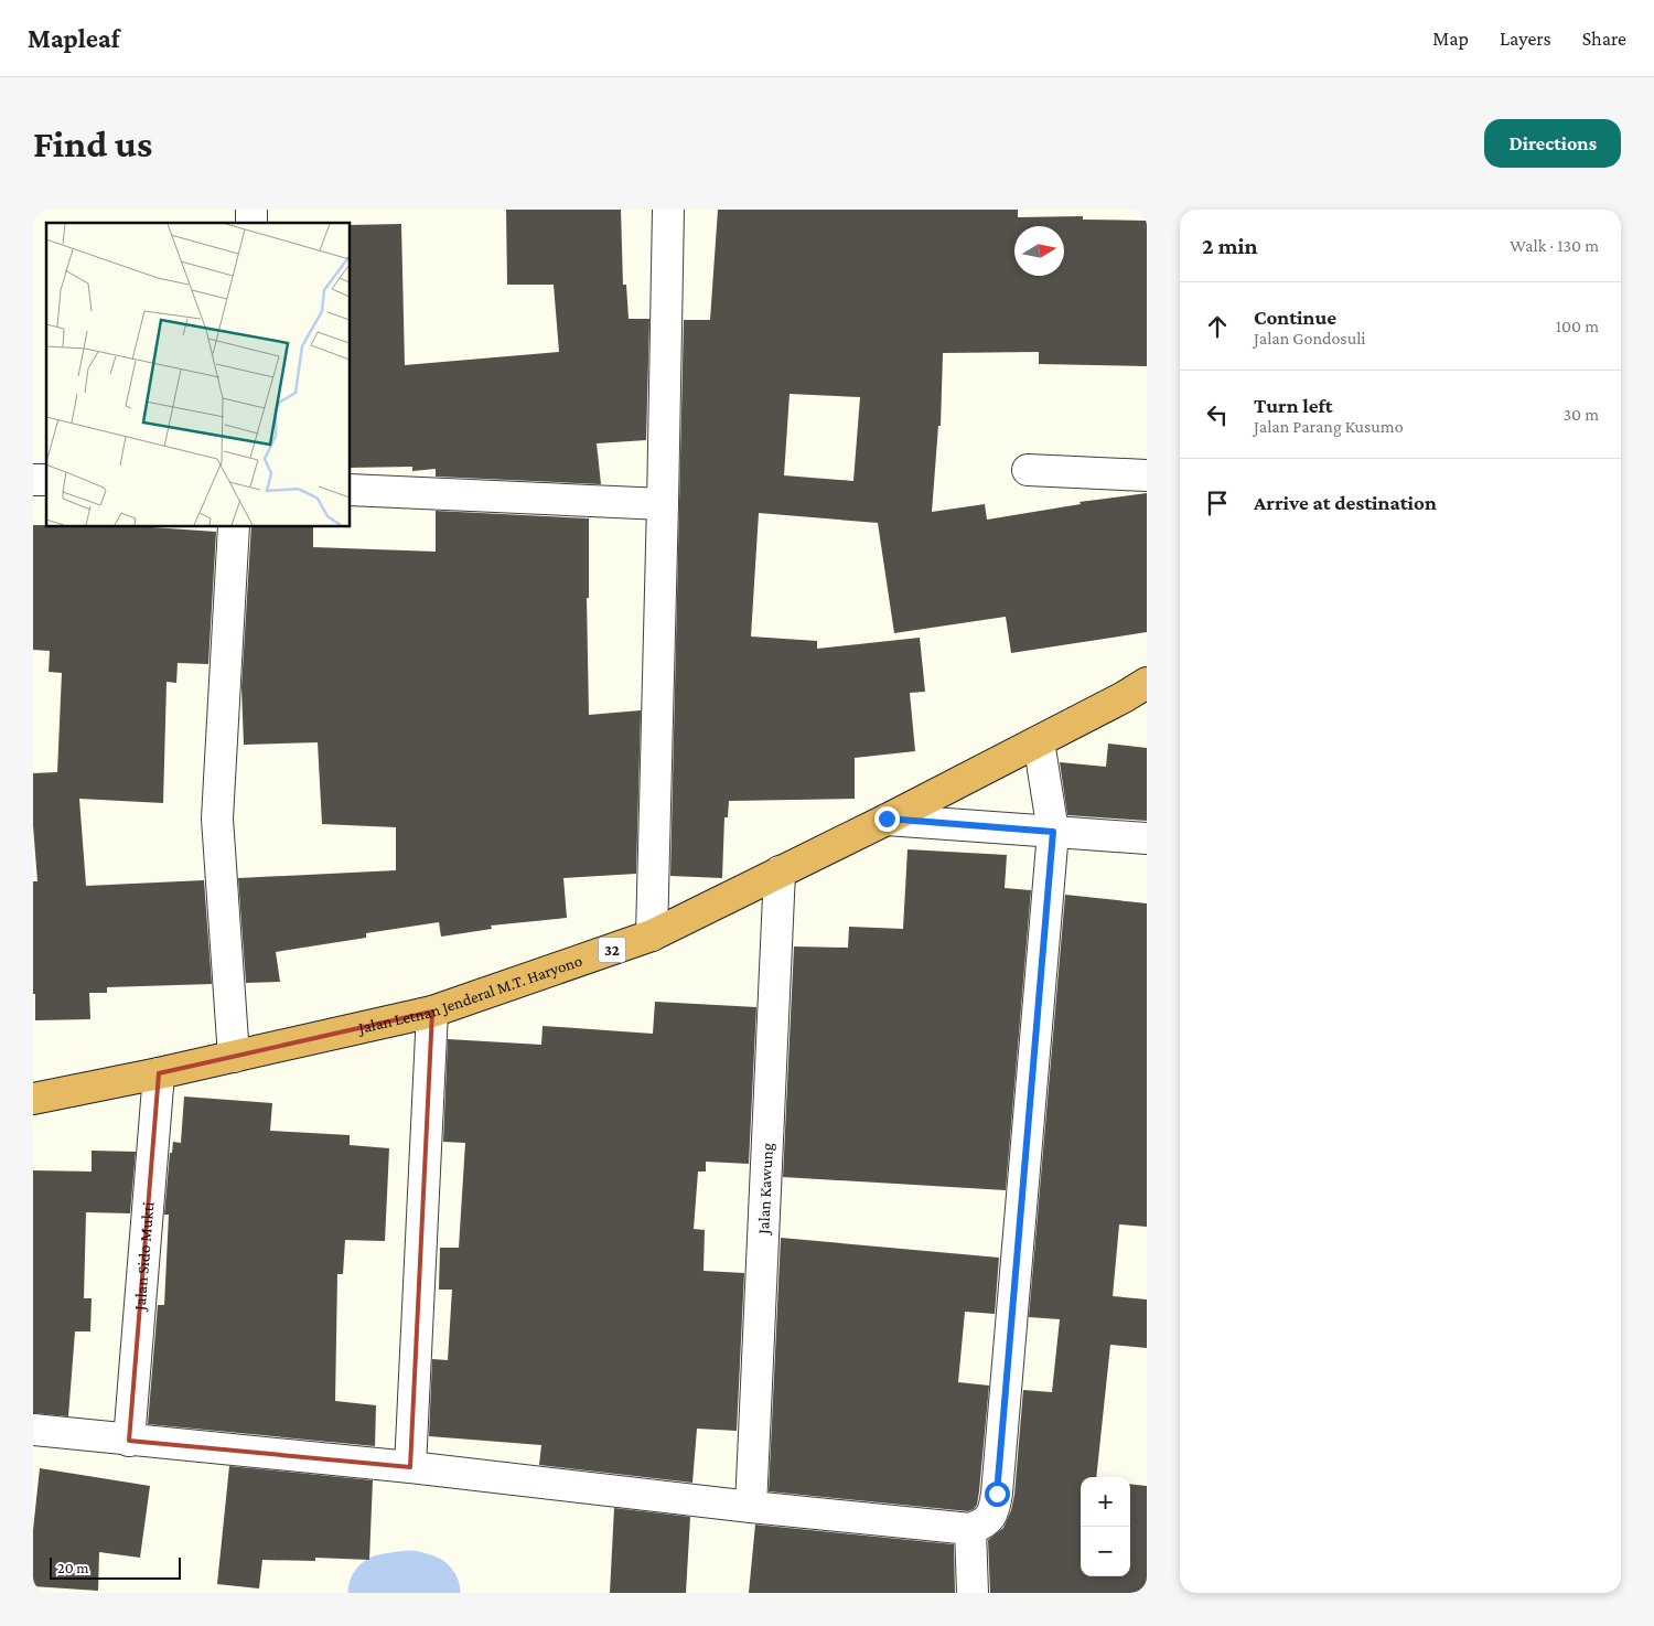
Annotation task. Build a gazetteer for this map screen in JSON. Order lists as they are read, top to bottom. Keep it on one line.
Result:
{"streets":{"highway":["32","Jalan Letnan Jenderal M.T. Haryono"],"street":["Jalan Kawung","Jalan Sido Mukti"]},"crossings":[["Jalan Letnan Jenderal M.T. Haryono","Jalan Kawung"],["Jalan Letnan Jenderal M.T. Haryono","Jalan Sido Mukti"]],"scale_bar":"20 m","north":"right","page":{"header":"Mapleaf","nav":["Map","Layers","Share"],"buttons":"Directions","title":"Find us","heading":["2 min","Walk · 130 m"],"list":[["Continue","Jalan Gondosuli","100 m"],["Turn left","Jalan Parang Kusumo","30 m"],"Arrive at destination"],"map_buttons":["+","−"],"scale":"20 m"}}
